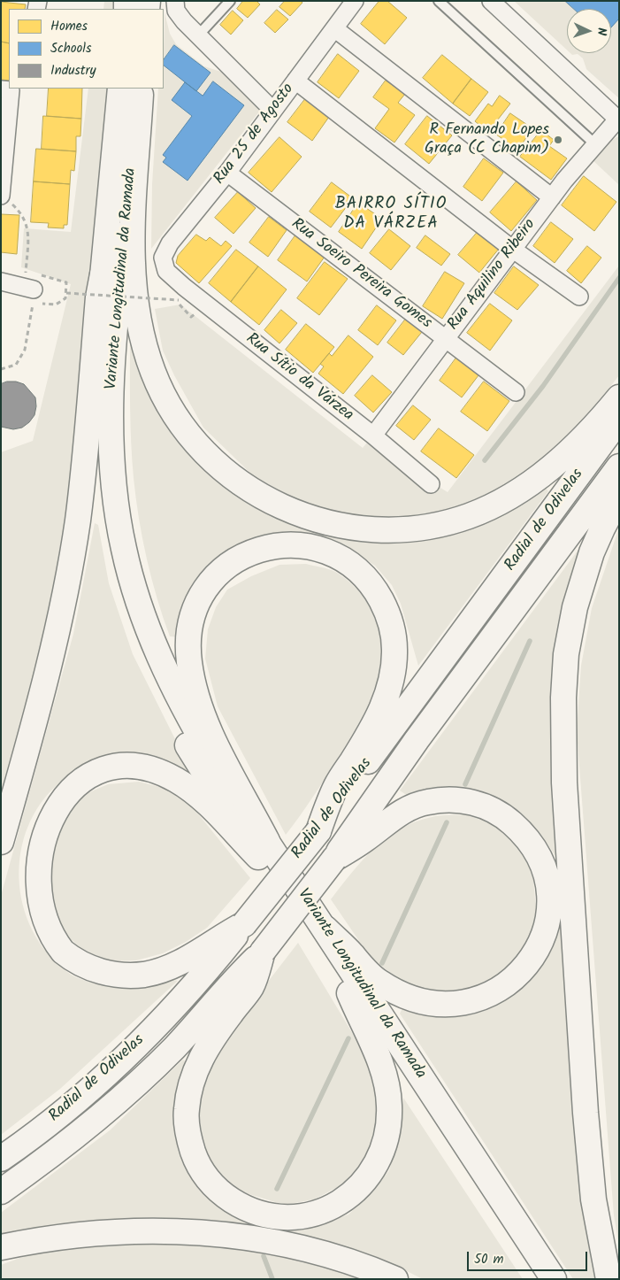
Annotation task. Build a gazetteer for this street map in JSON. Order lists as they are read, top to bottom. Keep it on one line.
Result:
{"streets":{"main road":["Variante Longitudinal da Ramada","Radial de Odivelas"],"street":["Rua 25 de Agosto","Rua Soeiro Pereira Gomes","Rua Aquilino Ribeiro","Rua Sítio da Várzea"]},"crossings":[["Rua 25 de Agosto","Rua Soeiro Pereira Gomes"],["Rua 25 de Agosto","Rua Sítio da Várzea"],["Rua Soeiro Pereira Gomes","Rua Aquilino Ribeiro"],["Rua Aquilino Ribeiro","Rua Sítio da Várzea"]],"districts":["BAIRRO SÍTIO DA VÁRZEA"],"places":["R Fernando Lopes Graça (C Chapim)"],"legend":["Homes","Schools","Industry"],"scale_bar":"50 m","north":"right"}
